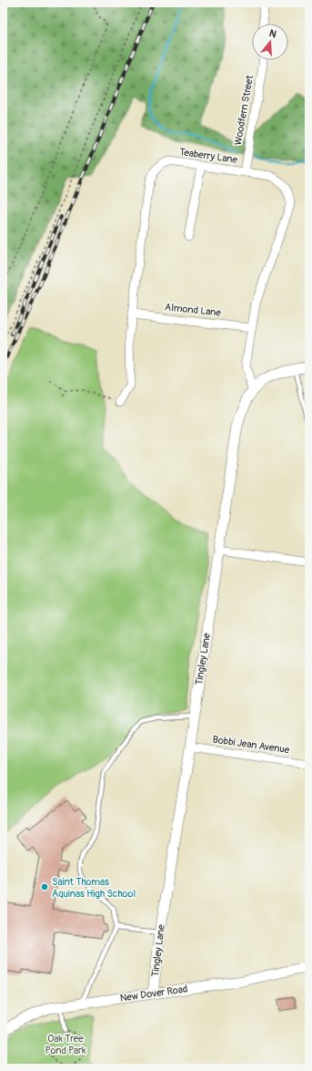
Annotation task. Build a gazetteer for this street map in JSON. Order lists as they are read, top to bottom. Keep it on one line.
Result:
{"streets":{"street":["Woodfern Street","Teaberry Lane","Almond Lane","Tingley Lane","Bobbi Jean Avenue","New Dover Road"]},"crossings":[["Woodfern Street","Teaberry Lane"],["Teaberry Lane","Almond Lane"],["Teaberry Lane","Tingley Lane"],["Tingley Lane","Bobbi Jean Avenue"],["Tingley Lane","New Dover Road"]],"parks":["Oak Tree Pond Park"],"places":["Saint Thomas Aquinas High School"],"north":"top"}
